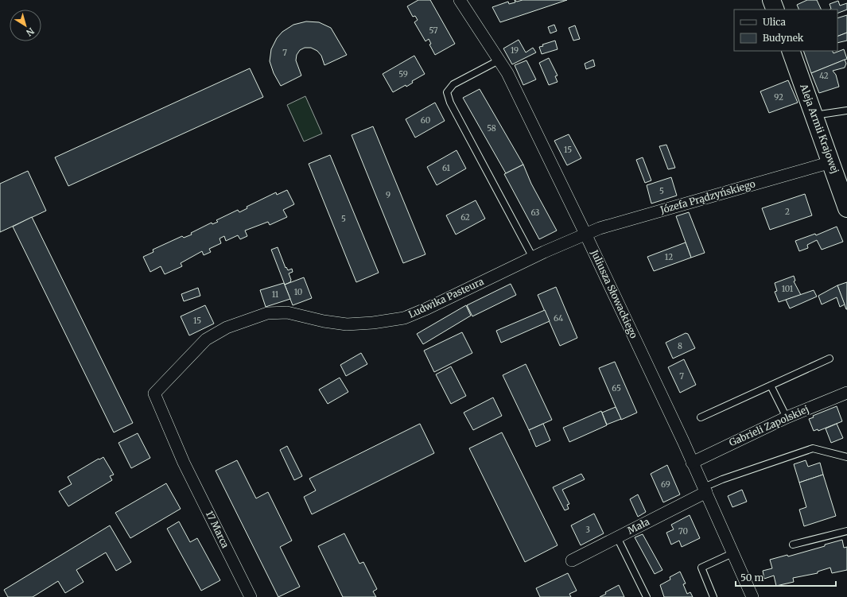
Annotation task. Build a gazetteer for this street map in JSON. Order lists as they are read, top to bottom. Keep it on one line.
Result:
{"streets":{"main road":["Aleja Armii Krajowej"],"street":["Józefa Prądzyńskiego","Juliusza Słowackiego","Ludwika Pasteura","Gabrieli Zapolskiej","Mała","17 Marca"]},"crossings":[["Aleja Armii Krajowej","Józefa Prądzyńskiego"],["Józefa Prądzyńskiego","Juliusza Słowackiego"],["Józefa Prądzyńskiego","Ludwika Pasteura"],["Juliusza Słowackiego","Ludwika Pasteura"],["Juliusza Słowackiego","Gabrieli Zapolskiej"],["Juliusza Słowackiego","Mała"],["Ludwika Pasteura","17 Marca"]],"house_numbers":["57","19","7","59","42","92","60","58","15","61","5","9","2","63","62","5","12","101","10","11","64","15","8","7","65","69","3","70"],"legend":["Ulica","Budynek"],"scale_bar":"50 m","north":"bottom right"}
